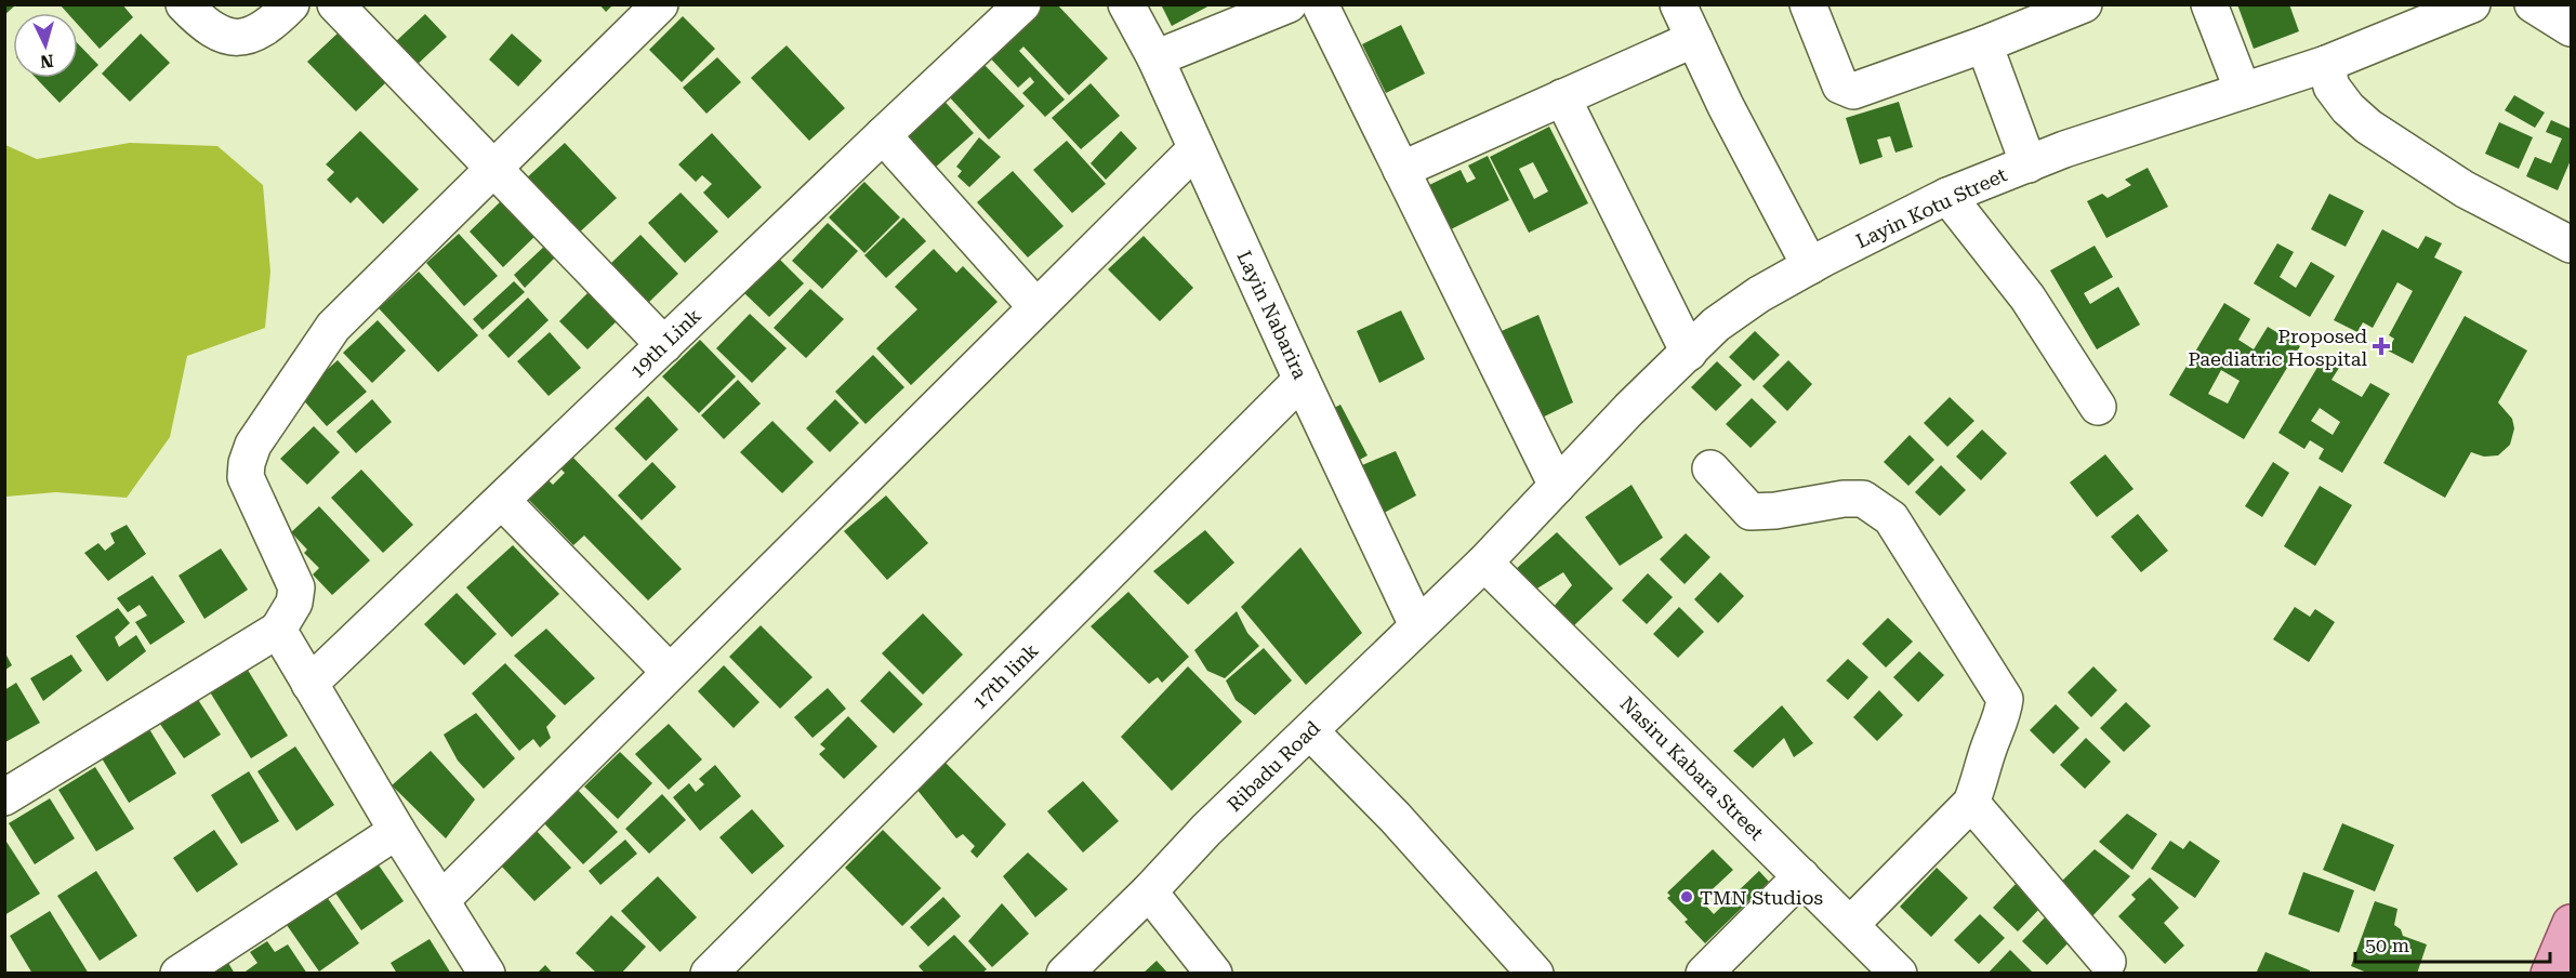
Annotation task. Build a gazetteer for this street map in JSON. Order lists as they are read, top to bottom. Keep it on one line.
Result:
{"streets":{"street":["Layin Kotu Street","Layin Nabarira","19th Link","17th link","Ribadu Road","Nasiru Kabara Street"]},"crossings":[["Layin Kotu Street","Ribadu Road"],["Layin Kotu Street","Nasiru Kabara Street"],["Layin Nabarira","17th link"],["Layin Nabarira","Ribadu Road"],["Ribadu Road","Nasiru Kabara Street"]],"places":{"health":["Proposed Paediatric Hospital"],"other":["TMN Studios"]},"scale_bar":"50 m","north":"bottom"}
